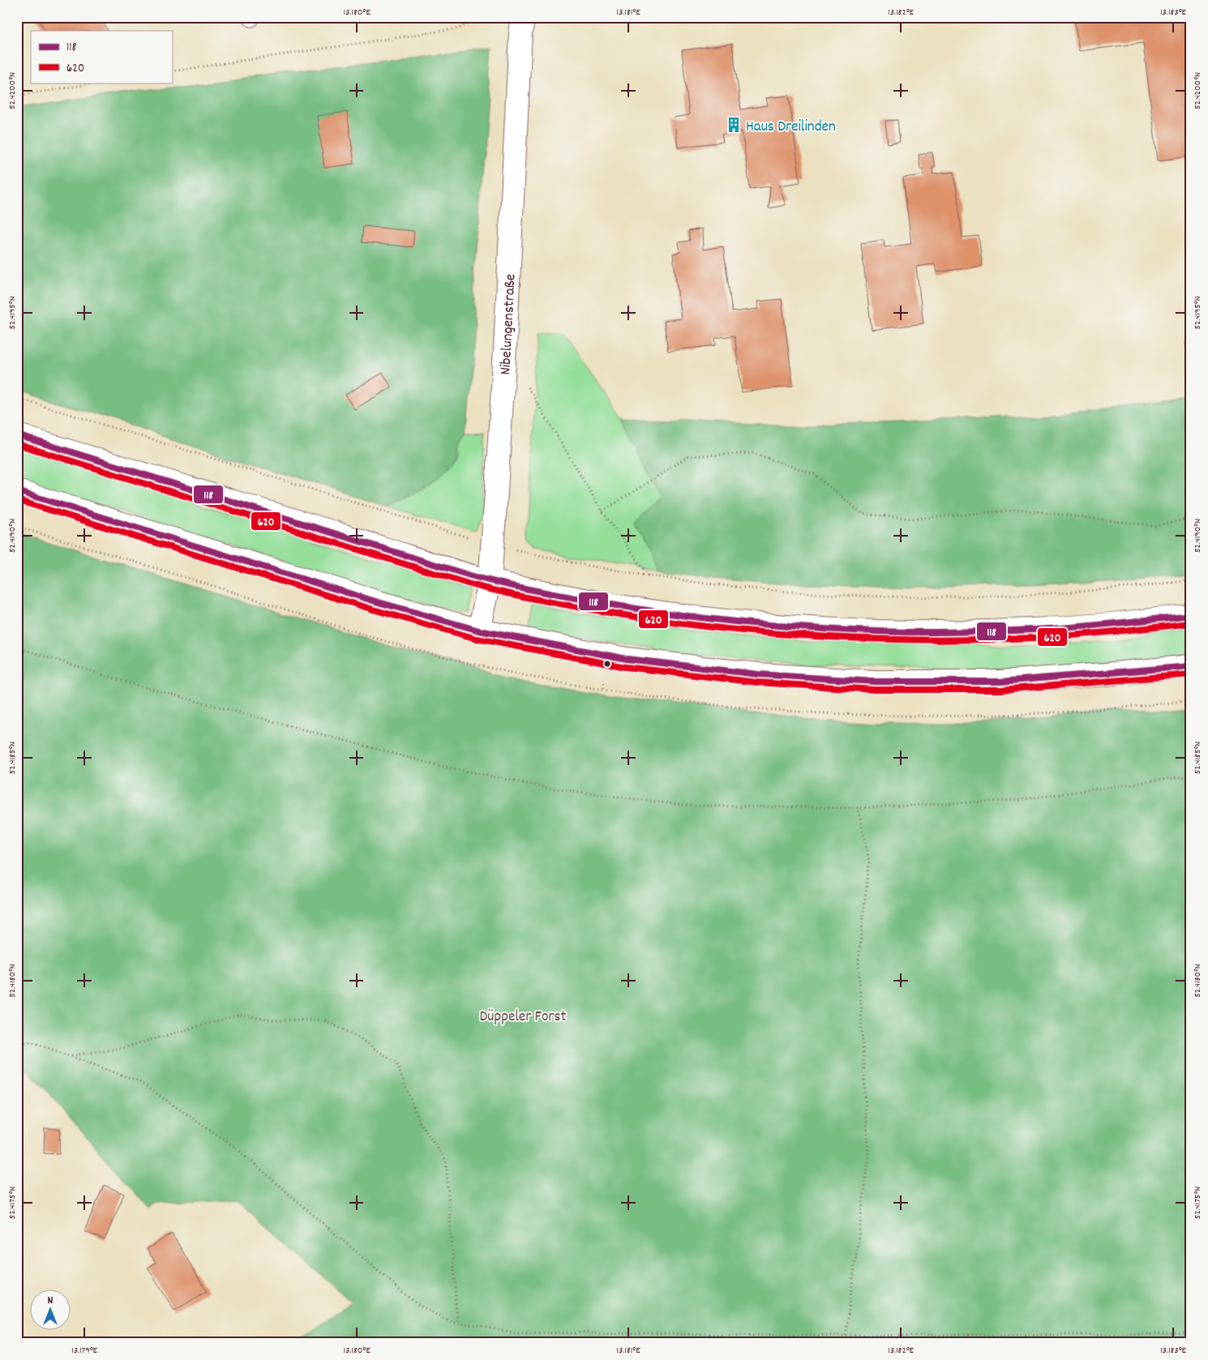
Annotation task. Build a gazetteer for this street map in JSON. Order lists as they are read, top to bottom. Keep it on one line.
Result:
{"streets":{"main road":["Nibelungenstraße"]},"parks":["Düppeler Forst"],"places":{"building":["Haus Dreilinden"]},"lines":["transit line 118","transit line 620"],"legend":["118","620"],"north":"top","coordinates":["13.180°E","13.181°E","13.182°E","13.183°E","52.4200°N","52.4195°N","52.4190°N","52.4185°N","52.4180°N","52.4175°N","13.179°E"]}
